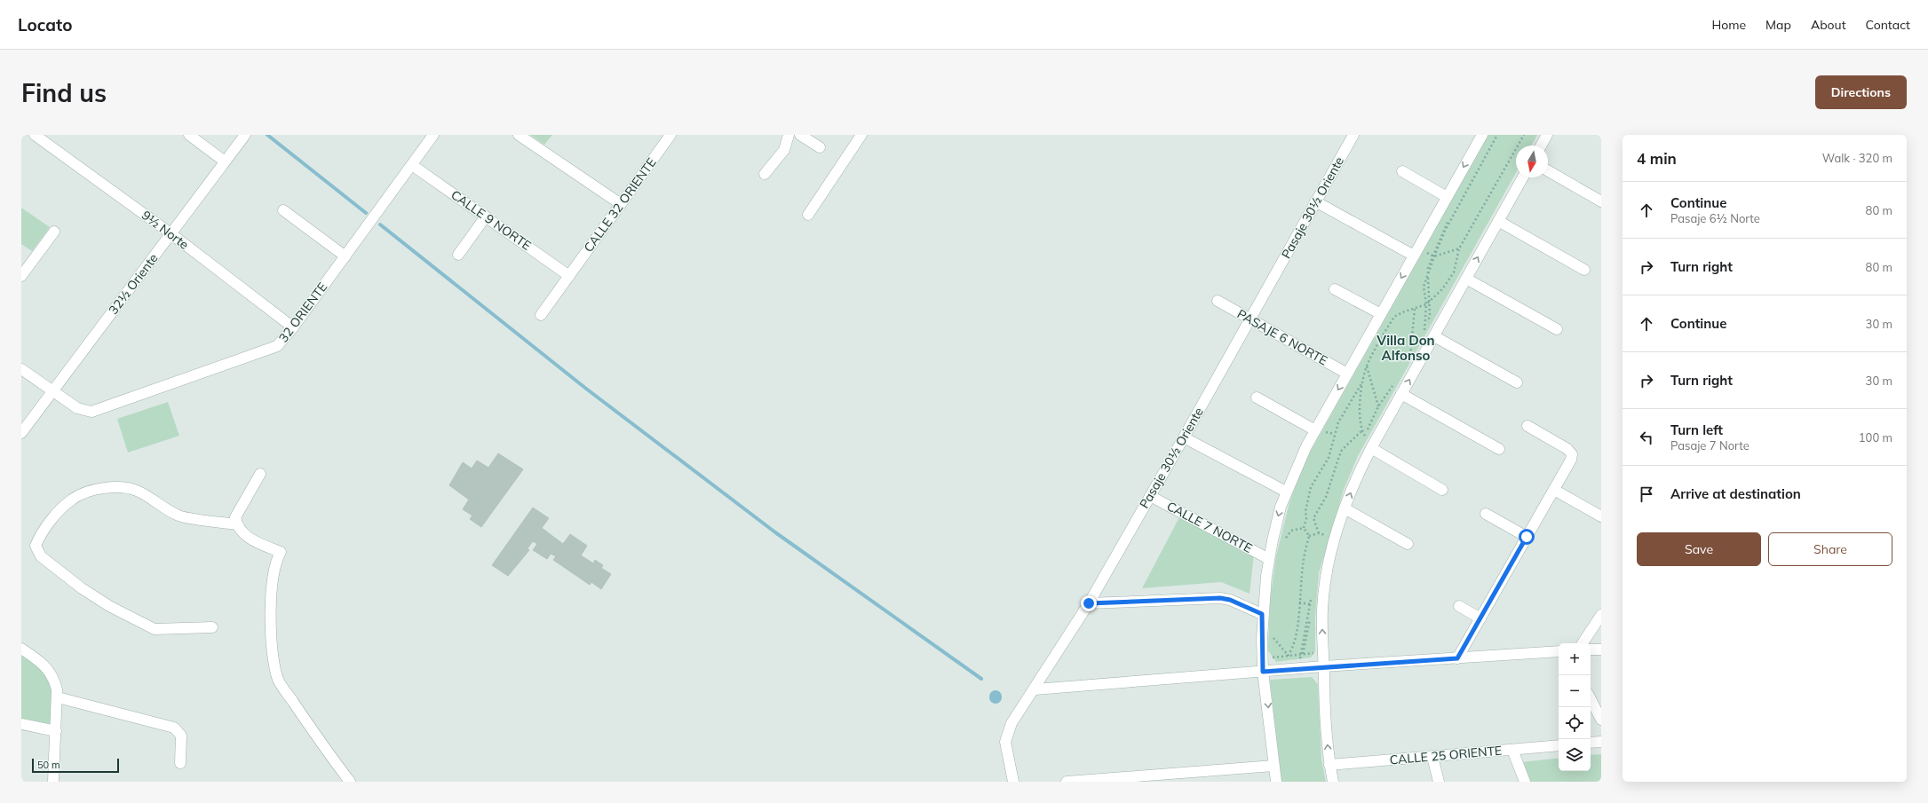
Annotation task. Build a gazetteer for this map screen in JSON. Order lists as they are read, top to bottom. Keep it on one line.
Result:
{"streets":{"street":["CALLE 32 ORIENTE","Pasaje 30½ Oriente","CALLE 9 NORTE","9½ Norte","32½ Oriente","32 ORIENTE","PASAJE 6 NORTE","CALLE 7 NORTE","CALLE 25 ORIENTE"]},"crossings":[["CALLE 32 ORIENTE","CALLE 9 NORTE"],["Pasaje 30½ Oriente","PASAJE 6 NORTE"],["Pasaje 30½ Oriente","CALLE 7 NORTE"],["CALLE 9 NORTE","32 ORIENTE"],["9½ Norte","32½ Oriente"],["9½ Norte","32 ORIENTE"],["32½ Oriente","32 ORIENTE"]],"districts":["Villa Don Alfonso"],"scale_bar":"50 m","north":"bottom","page":{"header":"Locato","nav":["Home","Map","About","Contact"],"buttons":["Directions",["Save","Share"]],"title":"Find us","heading":["4 min","Walk · 320 m"],"list":[["Continue","Pasaje 6½ Norte","80 m"],["Turn right","80 m"],["Continue","30 m"],["Turn right","30 m"],["Turn left","Pasaje 7 Norte","100 m"],"Arrive at destination"],"map_buttons":["+","−"],"scale":"50 m"}}
